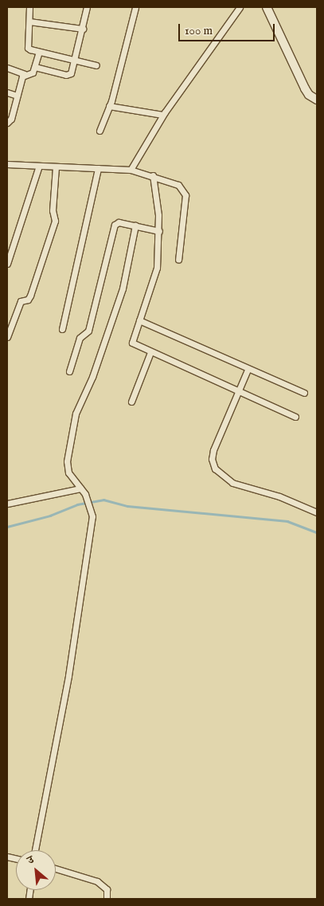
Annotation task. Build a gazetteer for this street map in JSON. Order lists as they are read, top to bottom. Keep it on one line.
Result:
{"scale_bar":"100 m","north":"top left"}
